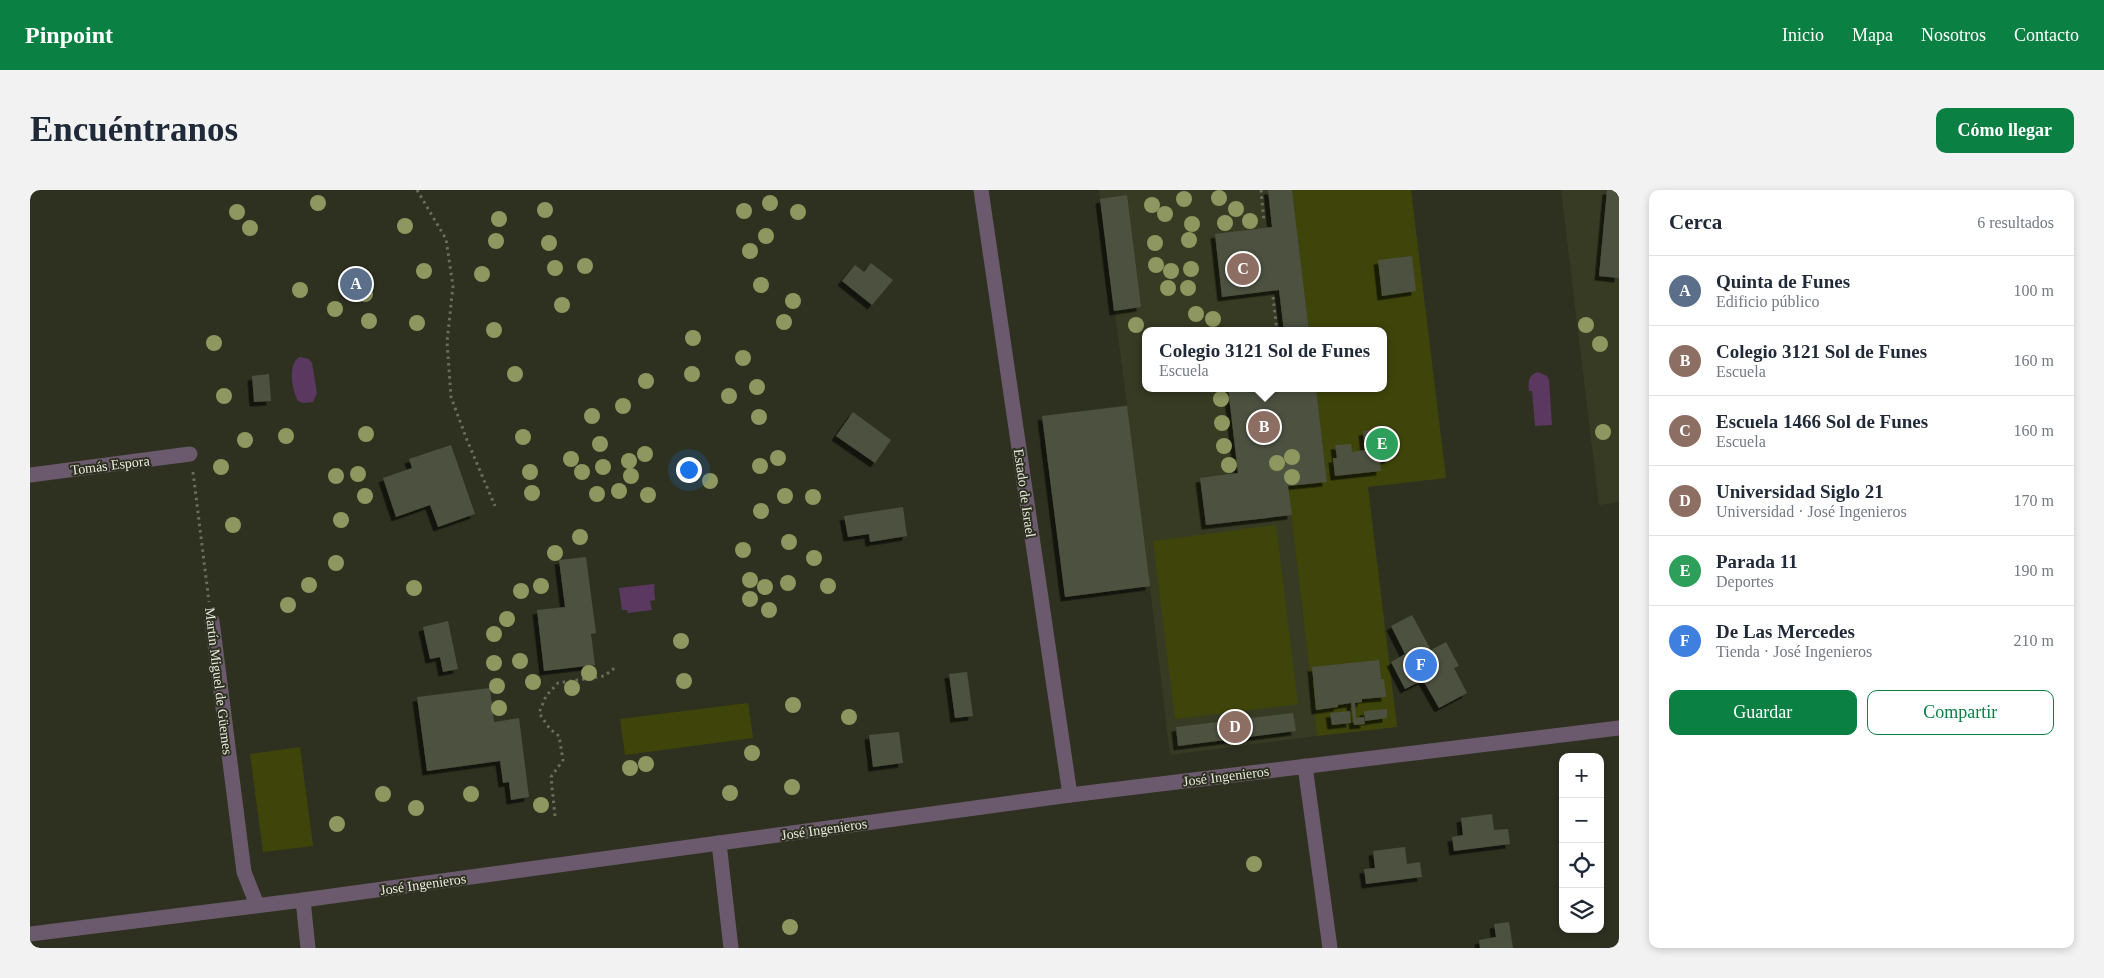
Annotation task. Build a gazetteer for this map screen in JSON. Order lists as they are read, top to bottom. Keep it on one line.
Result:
{"streets":{"street":["Tomás Espora","Estado de Israel","Martín Miguel de Güemes","José Ingenieros"]},"crossings":[["Tomás Espora","Martín Miguel de Güemes"],["Estado de Israel","José Ingenieros"],["Martín Miguel de Güemes","José Ingenieros"]],"page":{"header":"Pinpoint","nav":["Inicio","Mapa","Nosotros","Contacto"],"buttons":["Cómo llegar",["Guardar","Compartir"]],"title":"Encuéntranos","heading":["Cerca","6 resultados"],"pins":["C","A","B","E","F","D"],"list":[{"mark":"A","name":"Quinta de Funes","note":"Edificio público","value":"100 m"},{"mark":"B","name":"Colegio 3121 Sol de Funes","note":"Escuela","value":"160 m"},{"mark":"C","name":"Escuela 1466 Sol de Funes","note":"Escuela","value":"160 m"},{"mark":"D","name":"Universidad Siglo 21","note":"Universidad · José Ingenieros","value":"170 m"},{"mark":"E","name":"Parada 11","note":"Deportes","value":"190 m"},{"mark":"F","name":"De Las Mercedes","note":"Tienda · José Ingenieros","value":"210 m"}],"popup":["Colegio 3121 Sol de Funes","Escuela"],"map_buttons":["+","−"]}}
